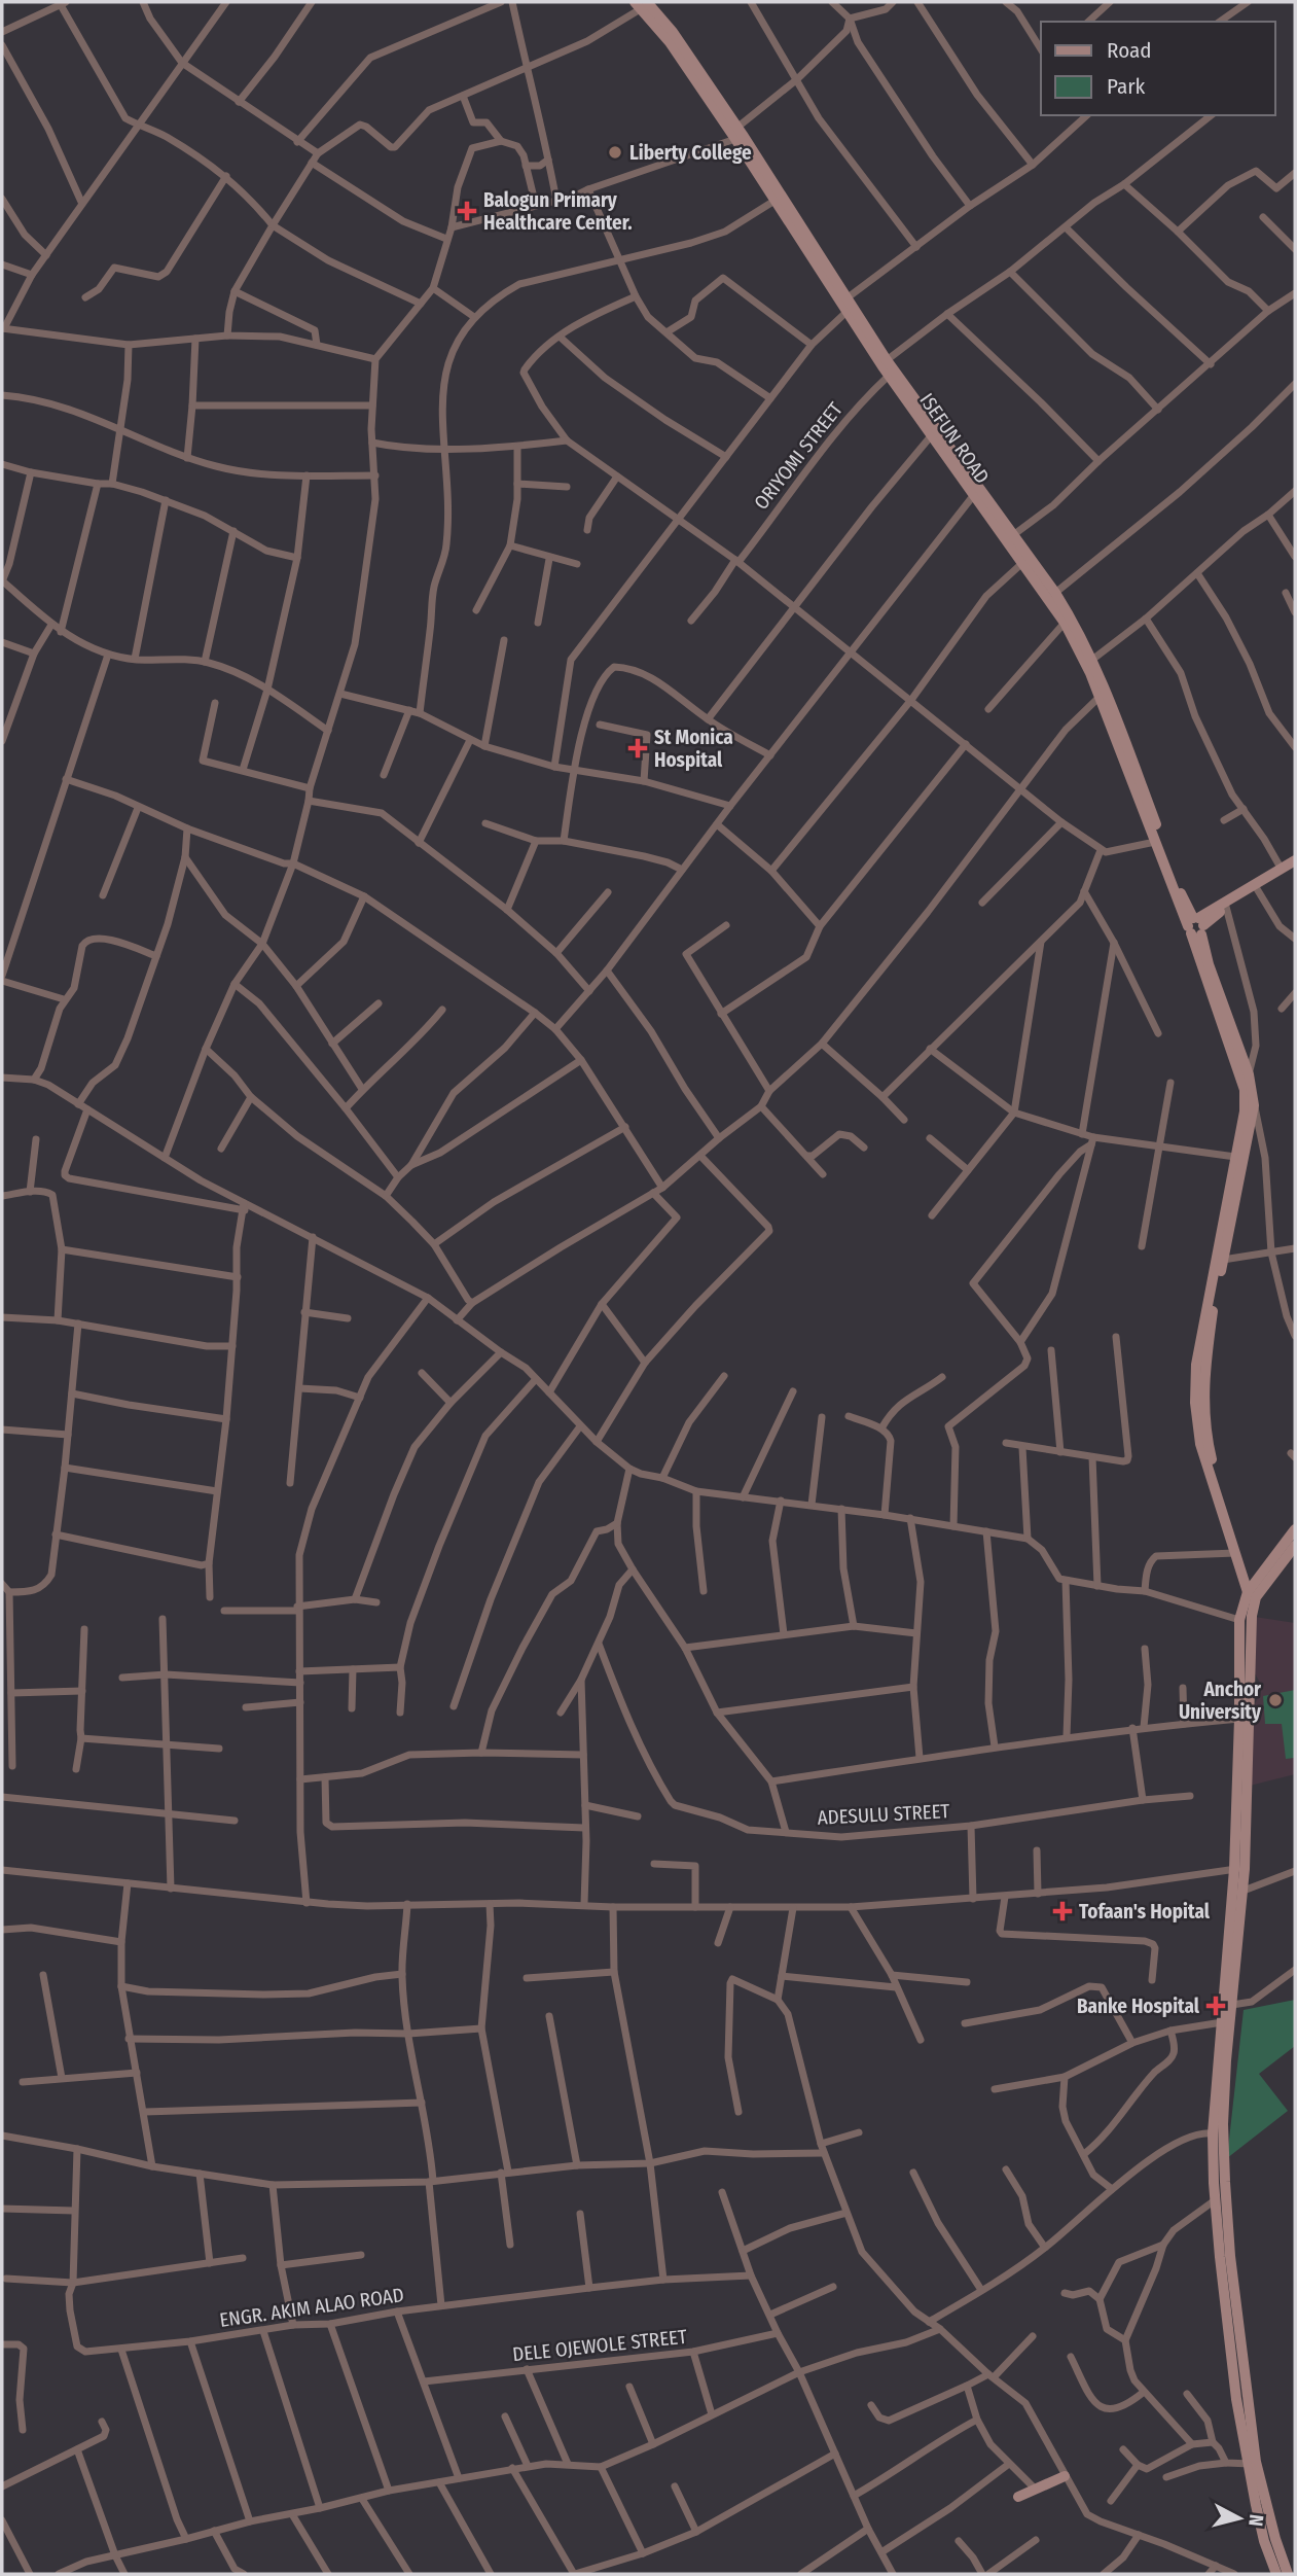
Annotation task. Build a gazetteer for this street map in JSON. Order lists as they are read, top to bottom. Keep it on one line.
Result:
{"streets":{"street":["ISEFUN ROAD","ORIYOMI STREET","ADESULU STREET","ENGR. AKIM ALAO ROAD","DELE OJEWOLE STREET"]},"crossings":[["ISEFUN ROAD","ORIYOMI STREET"]],"places":{"other":["Liberty College","Anchor University"],"health":["Balogun Primary Healthcare Center.","St Monica Hospital","Tofaan's Hopital","Banke Hospital"]},"legend":["Road","Park"],"north":"right"}
